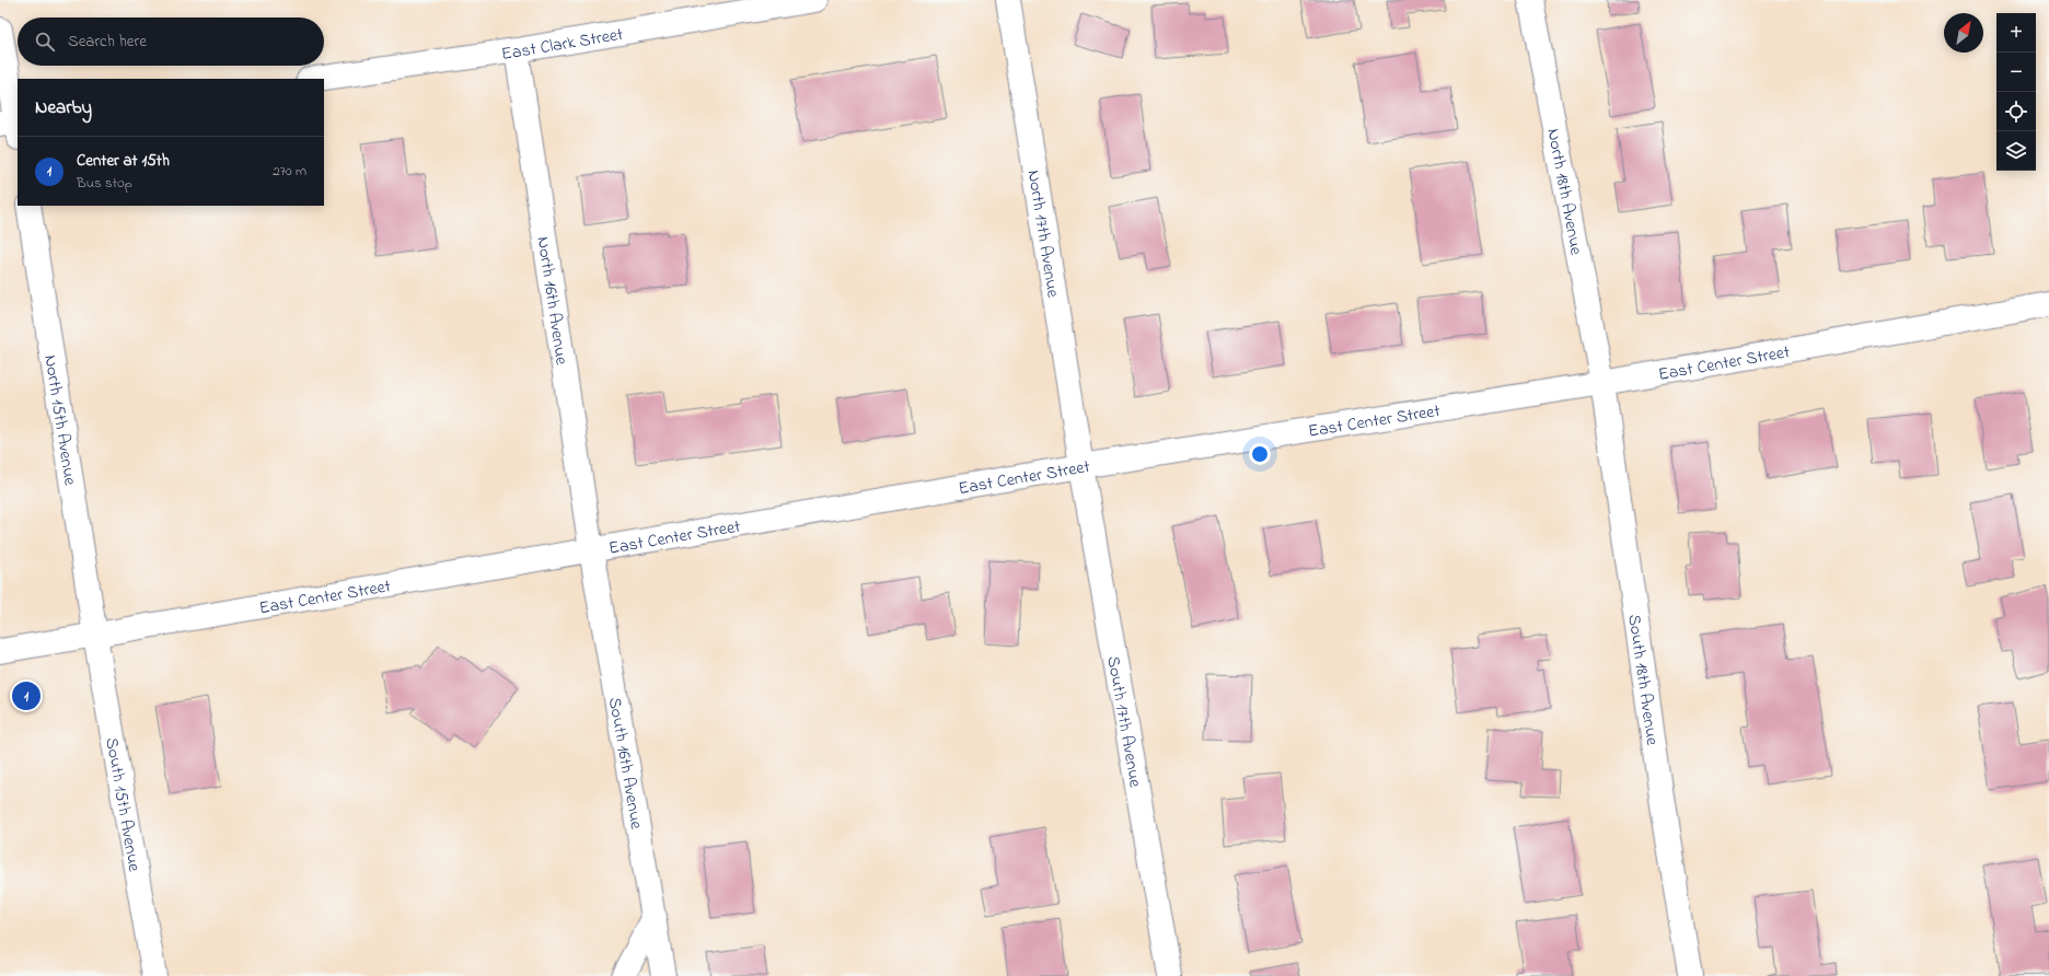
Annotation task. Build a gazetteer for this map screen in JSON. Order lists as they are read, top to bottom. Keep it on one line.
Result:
{"streets":{"street":["East Clark Street","North 18th Avenue","North 17th Avenue","North 16th Avenue","East Center Street","North 15th Avenue","South 18th Avenue","South 17th Avenue","South 16th Avenue","South 15th Avenue"]},"crossings":[["East Clark Street","North 16th Avenue"],["North 18th Avenue","East Center Street"],["North 18th Avenue","South 18th Avenue"],["North 17th Avenue","East Center Street"],["North 17th Avenue","South 17th Avenue"],["North 16th Avenue","East Center Street"],["North 16th Avenue","South 16th Avenue"],["East Center Street","North 15th Avenue"],["East Center Street","South 18th Avenue"],["East Center Street","South 17th Avenue"],["East Center Street","South 16th Avenue"],["East Center Street","South 15th Avenue"],["North 15th Avenue","South 15th Avenue"]],"north":"top right","page":{"map_buttons":["+","−"],"search":"Search here","heading":"Nearby","list":[{"mark":"1","name":"Center at 15th","note":"Bus stop","value":"270 m"}],"pins":"1"}}
